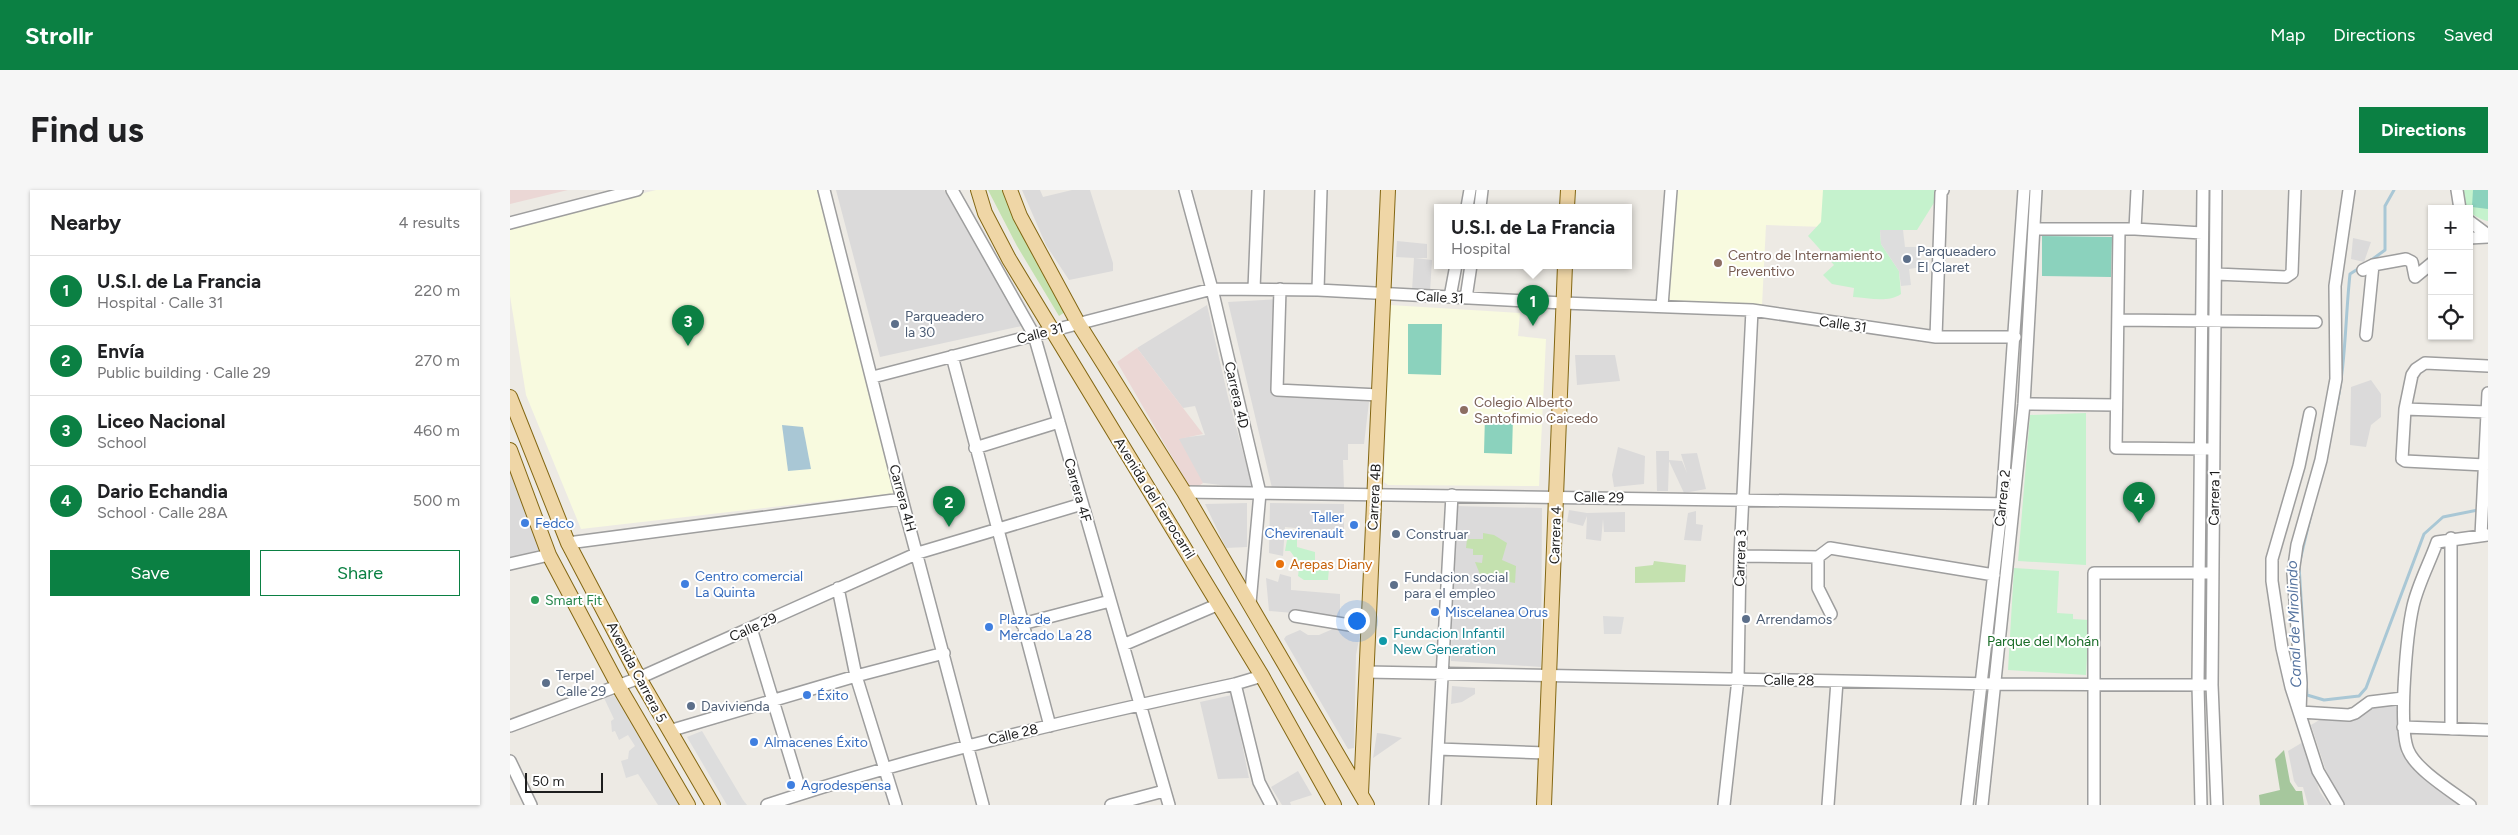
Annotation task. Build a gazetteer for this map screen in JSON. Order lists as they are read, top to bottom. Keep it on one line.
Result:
{"streets":{"main road":["Carrera 4B","Avenida del Ferrocarril","Carrera 4","Avenida Carrera 5"],"street":["Calle 31","Carrera 4D","Carrera 4F","Calle 29","Carrera 4H","Carrera 2","Carrera 1","Carrera 3","Calle 28"]},"crossings":[["Calle 31","Carrera 4D"],["Calle 31","Carrera 4F"],["Calle 31","Carrera 4B"],["Calle 31","Carrera 4H"],["Calle 31","Avenida del Ferrocarril"],["Calle 31","Carrera 2"],["Calle 31","Carrera 4"],["Calle 31","Carrera 3"],["Carrera 4D","Calle 29"],["Carrera 4D","Avenida del Ferrocarril"],["Carrera 4F","Calle 29"],["Carrera 4F","Calle 28"],["Carrera 4B","Calle 29"],["Carrera 4B","Avenida del Ferrocarril"],["Carrera 4B","Calle 28"],["Calle 29","Carrera 4H"],["Calle 29","Avenida del Ferrocarril"],["Calle 29","Carrera 2"],["Calle 29","Carrera 4"],["Calle 29","Carrera 3"],["Calle 29","Avenida Carrera 5"],["Carrera 4H","Calle 28"],["Avenida del Ferrocarril","Calle 28"],["Carrera 2","Calle 28"],["Carrera 1","Calle 28"],["Carrera 4","Calle 28"],["Carrera 3","Calle 28"]],"water":["Canal de Mirolindo"],"parks":["Parque del Mohán"],"places":["Parqueadero El Claret","Centro de Internamiento Preventivo","Parqueadero la 30","Colegio Alberto Santofimio Caicedo","Fedco","Taller Chevirenault","Construar","Arepas Diany","Centro comercial La Quinta","Fundacion social para el empleo","Smart Fit","Miscelanea Orus","Arrendamos","Plaza de Mercado La 28","Fundacion Infantil New Generation","Terpel Calle 29","Éxito","Davivienda","Almacenes Éxito","Agrodespensa"],"scale_bar":"50 m","page":{"header":"Strollr","nav":["Map","Directions","Saved"],"buttons":["Directions",["Save","Share"]],"title":"Find us","heading":["Nearby","4 results"],"popup":["U.S.I. de La Francia","Hospital"],"map_buttons":["+","−"],"list":[{"mark":"1","name":"U.S.I. de La Francia","note":"Hospital · Calle 31","value":"220 m"},{"mark":"2","name":"Envía","note":"Public building · Calle 29","value":"270 m"},{"mark":"3","name":"Liceo Nacional","note":"School","value":"460 m"},{"mark":"4","name":"Dario Echandia","note":"School · Calle 28A","value":"500 m"}],"pins":["1","3","4","2"],"scale":"50 m"}}
